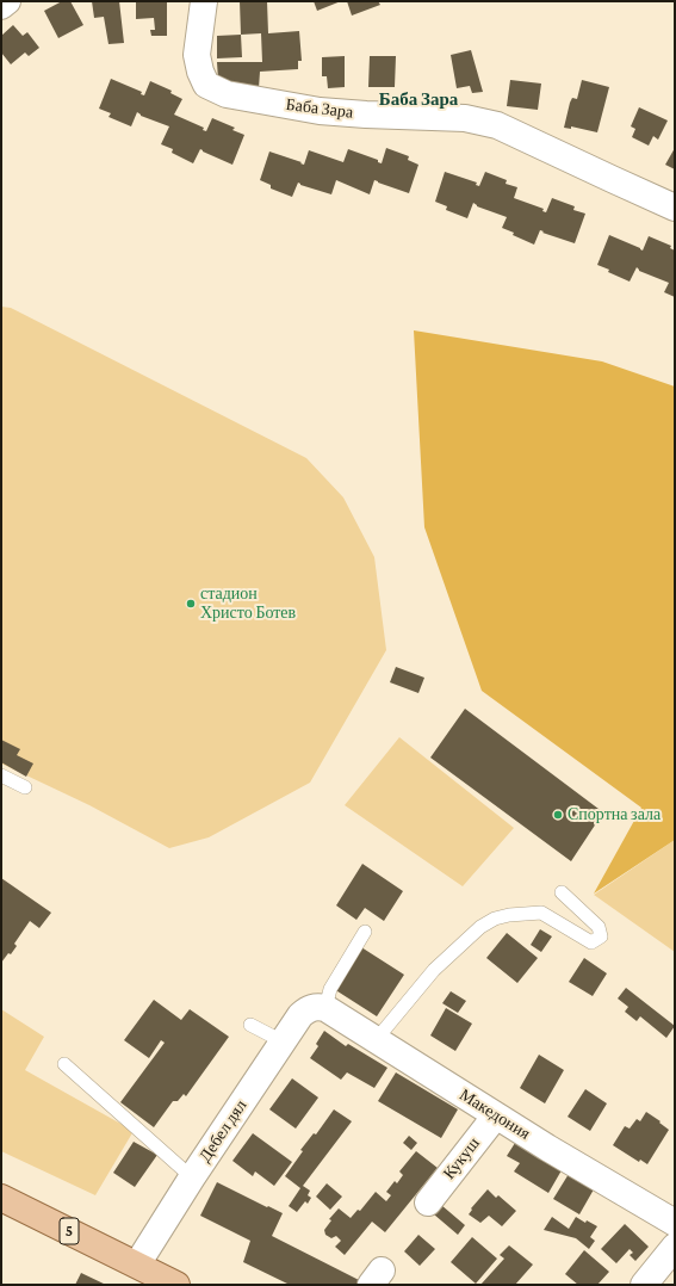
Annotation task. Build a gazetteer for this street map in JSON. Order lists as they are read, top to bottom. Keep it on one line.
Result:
{"streets":{"main road":["5"],"street":["Баба Зара","Македония","Дебел дял","Кукуш"]},"crossings":[["Македония","Дебел дял"],["Македония","Кукуш"],["Дебел дял","5"]],"districts":["Баба Зара"],"places":["стадион Христо Ботев","Спортна зала"]}
